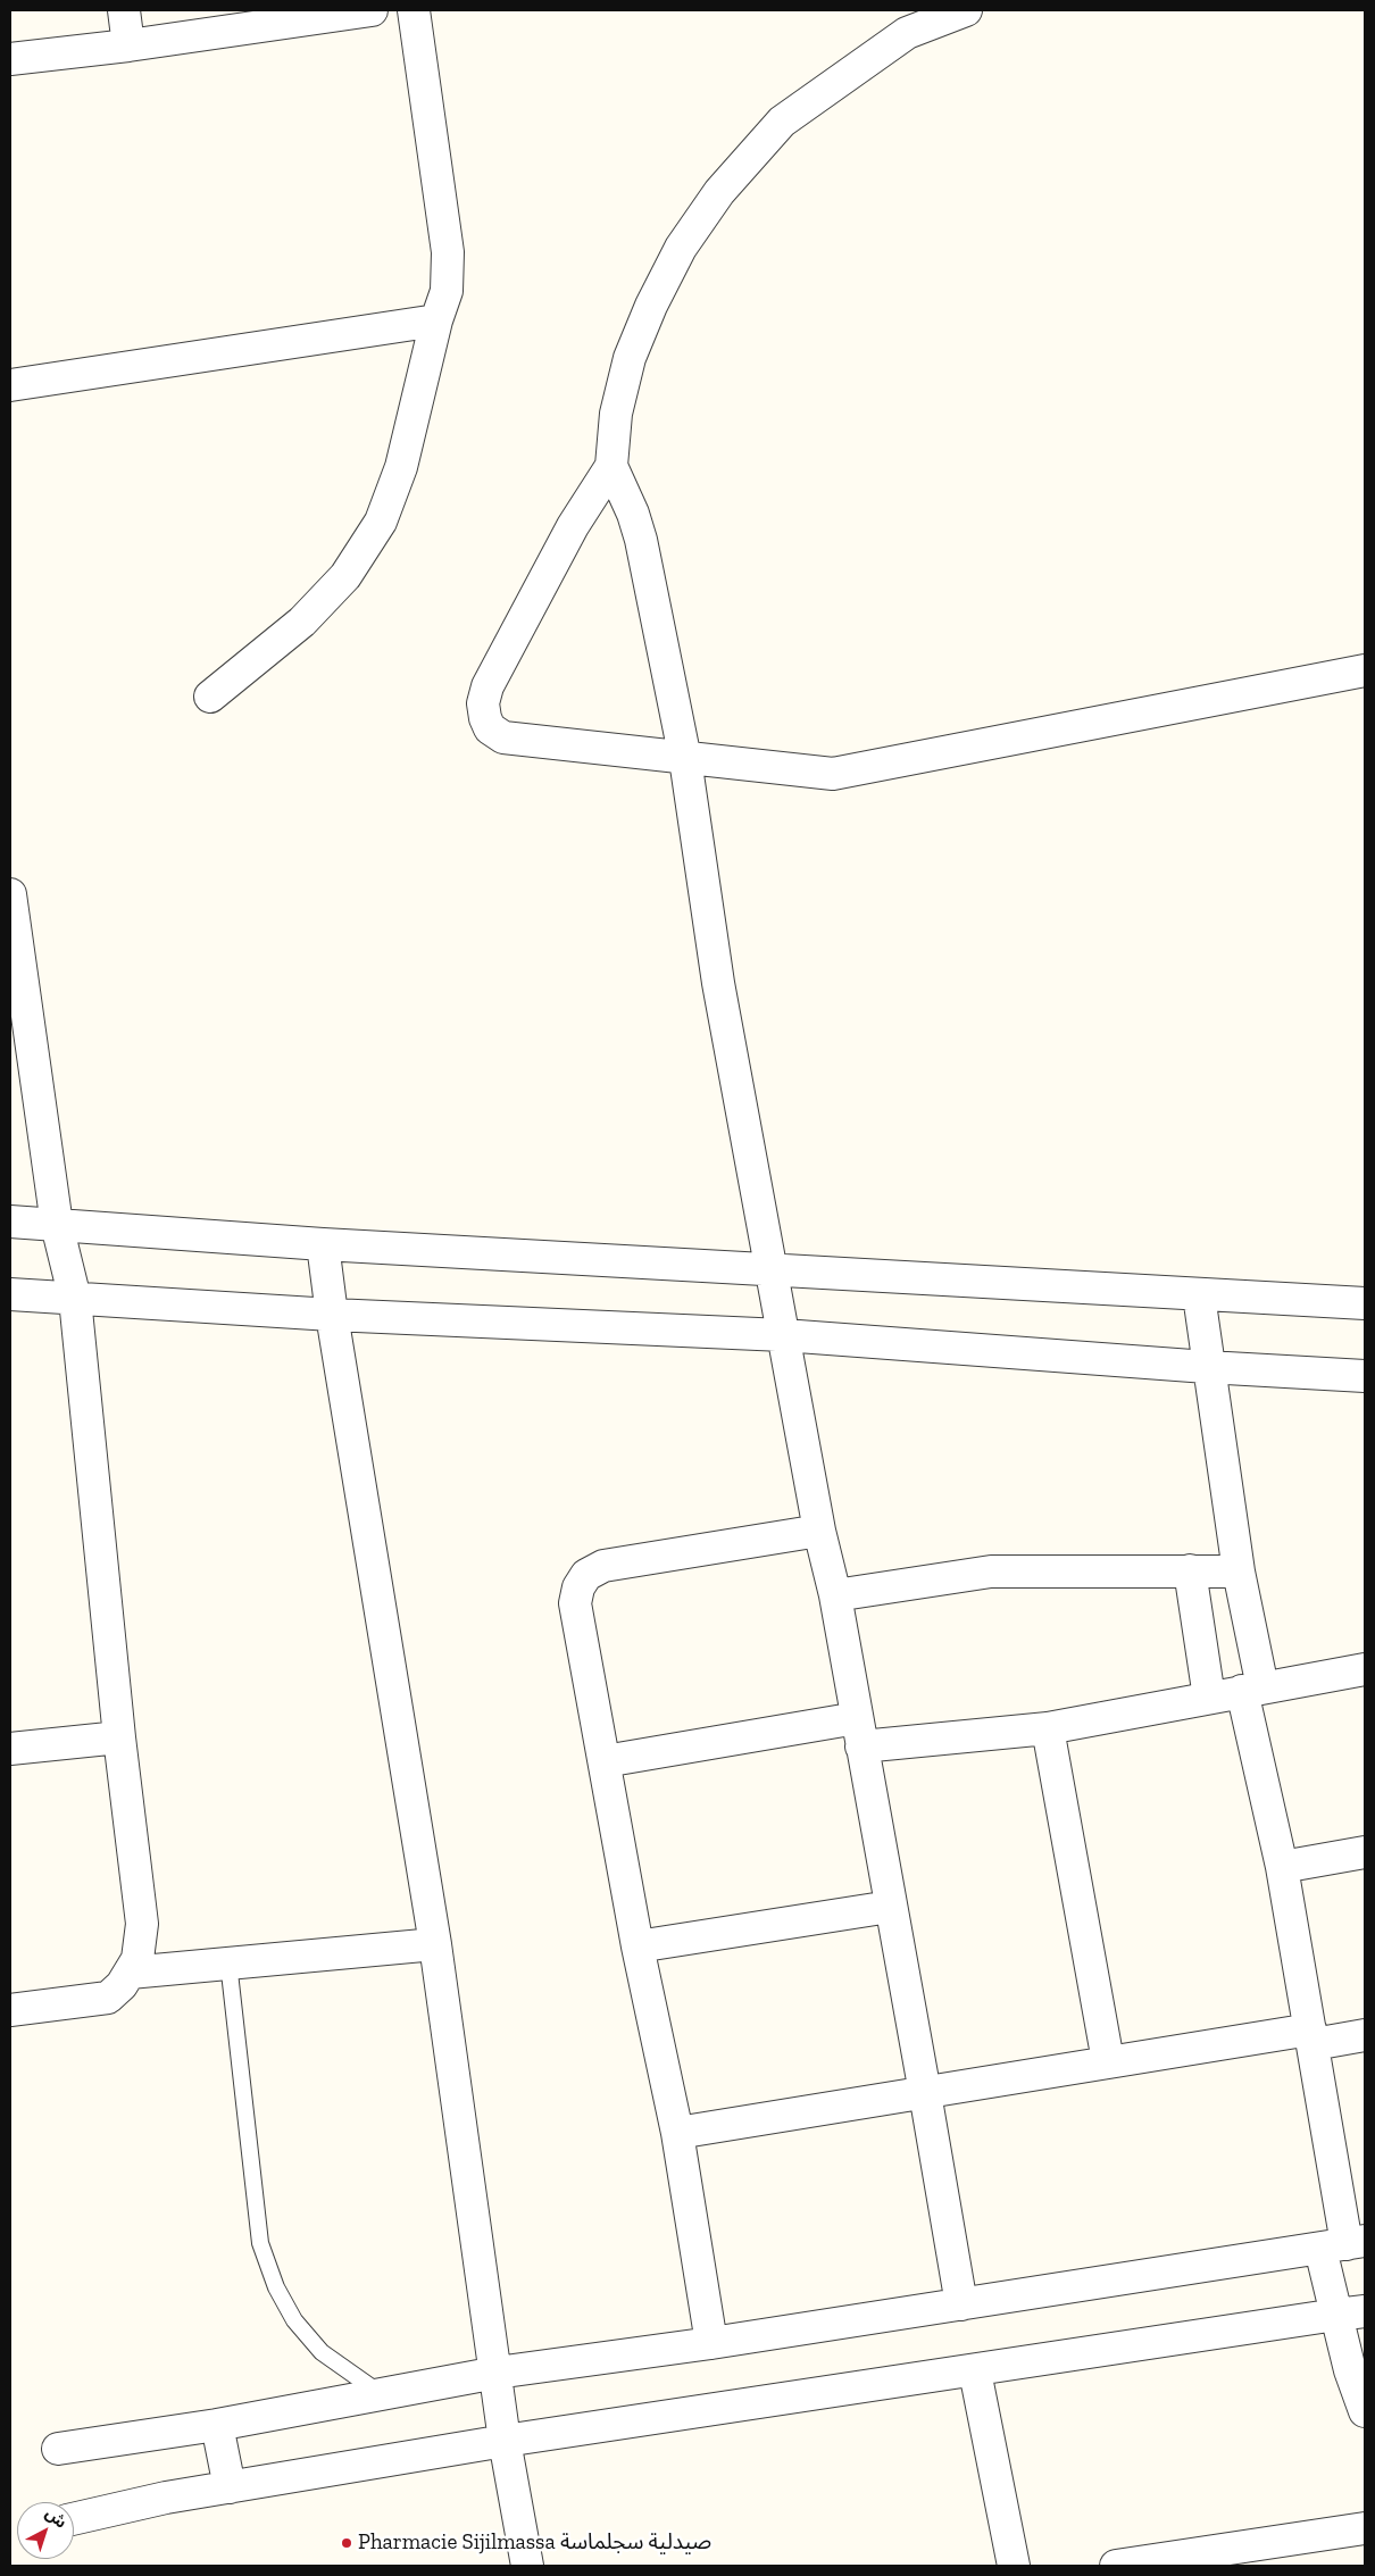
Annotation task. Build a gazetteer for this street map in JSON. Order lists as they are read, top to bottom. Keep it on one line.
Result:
{"places":["Pharmacie Sijilmassa صيدلية سجلماسة"],"north":"top right"}
